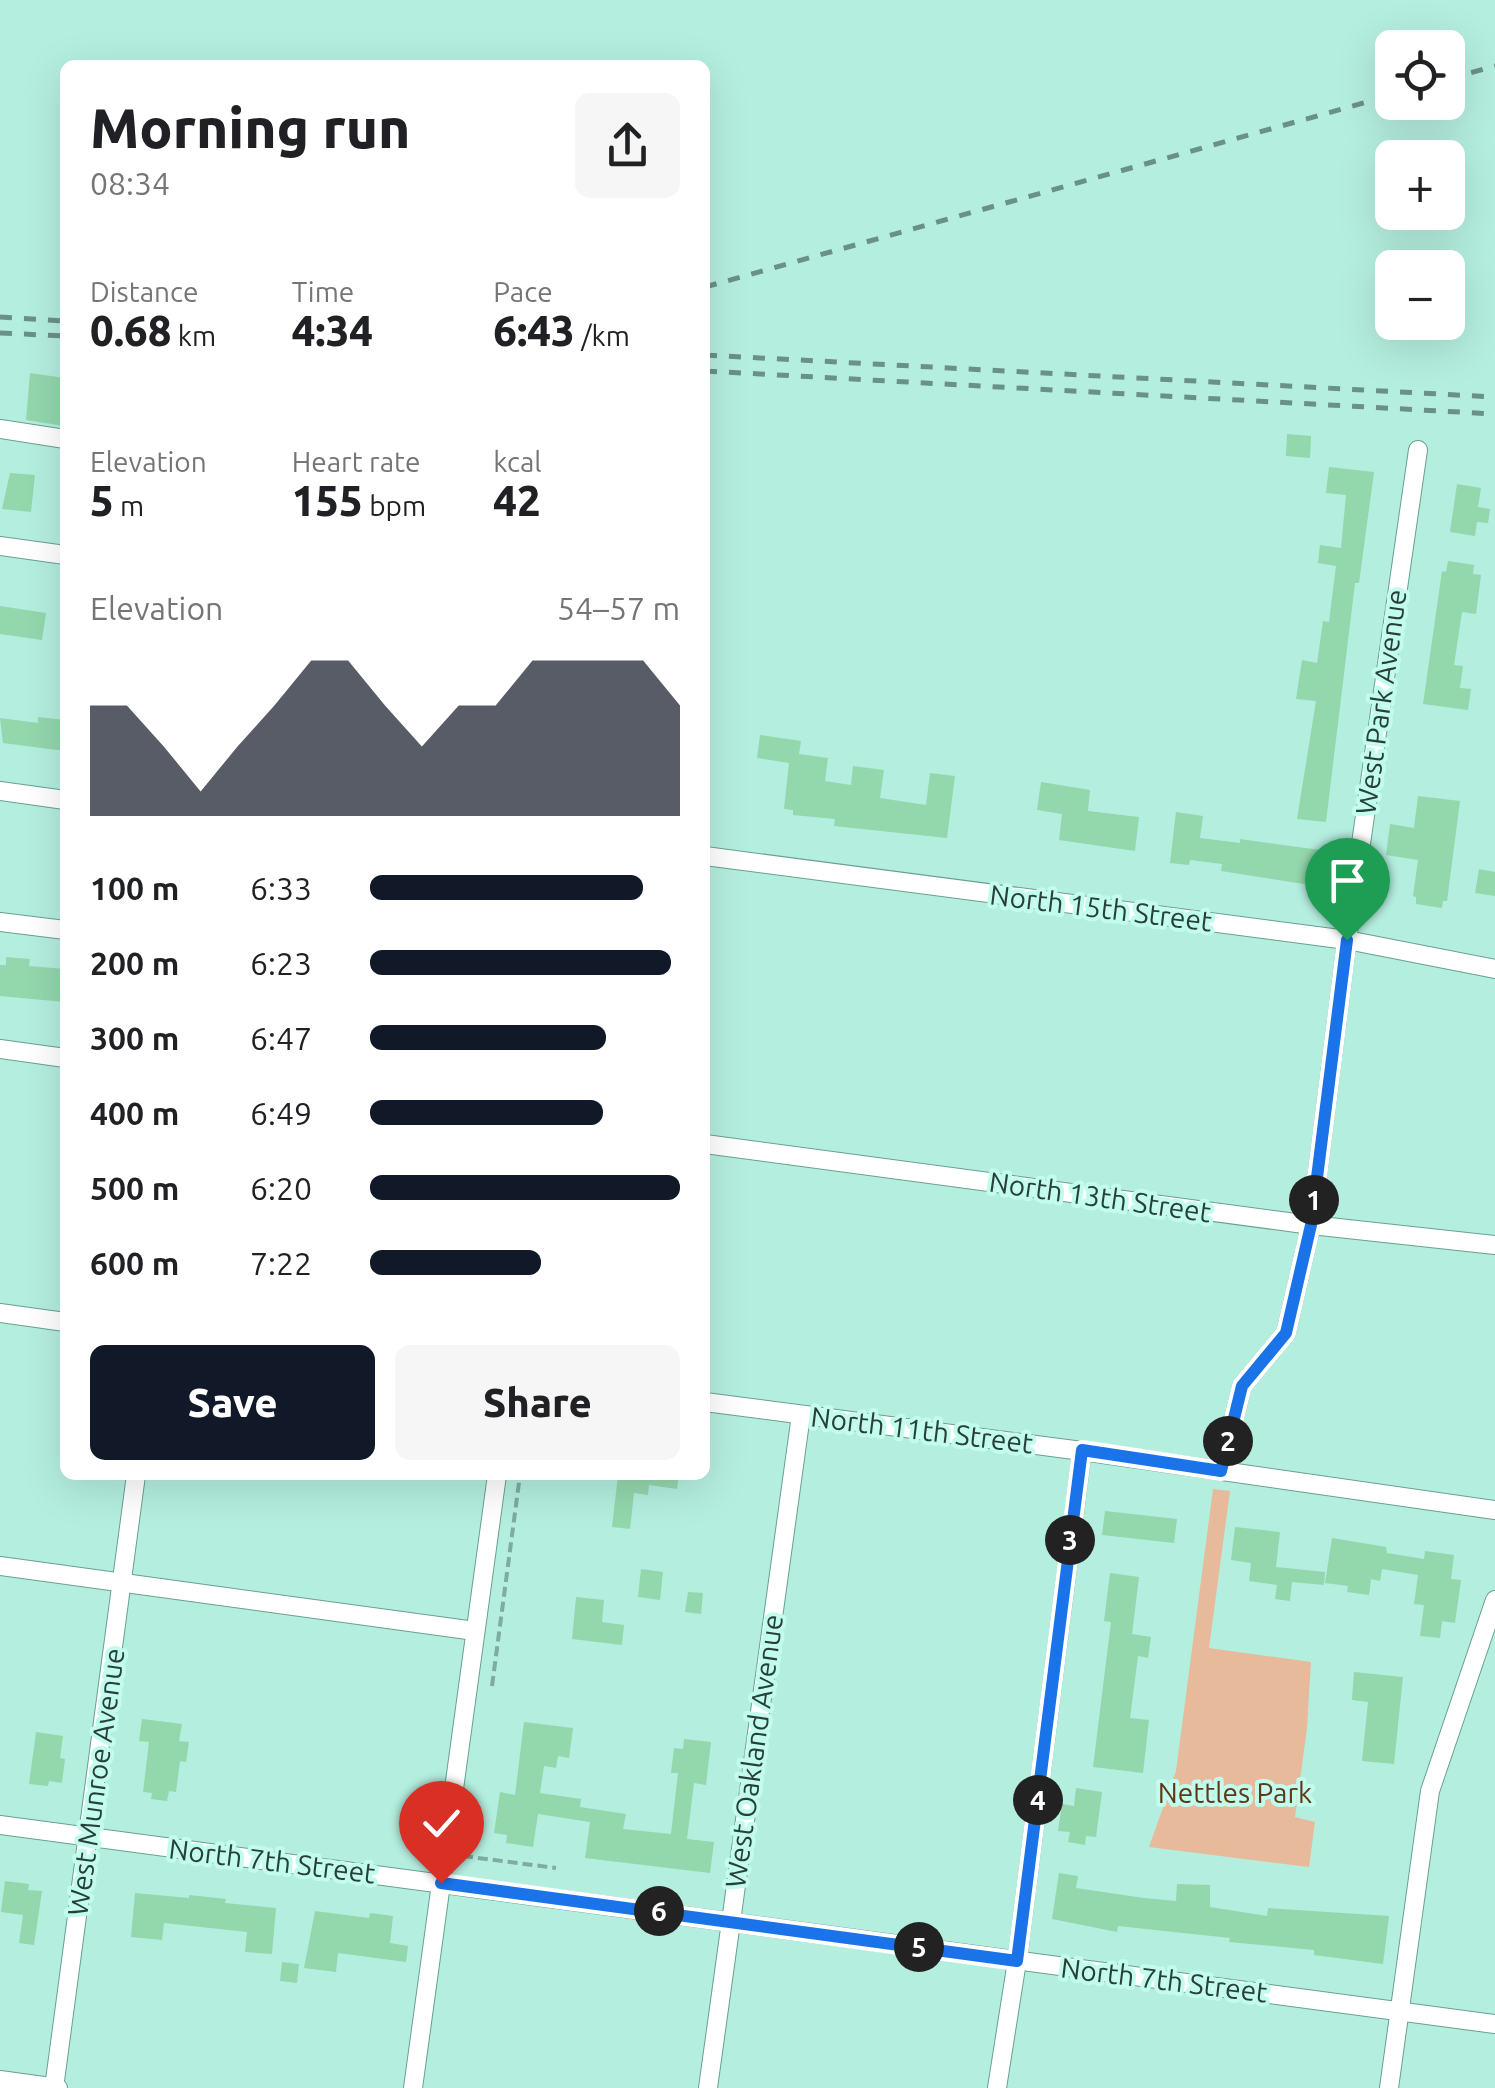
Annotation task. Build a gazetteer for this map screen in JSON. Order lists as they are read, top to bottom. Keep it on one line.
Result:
{"streets":{"street":["West Park Avenue","North 15th Street","North 13th Street","North 11th Street","West Oakland Avenue","West Munroe Avenue","North 7th Street"]},"crossings":[["West Park Avenue","North 15th Street"],["West Park Avenue","North 13th Street"],["West Park Avenue","North 11th Street"],["North 11th Street","West Oakland Avenue"],["West Oakland Avenue","North 7th Street"],["West Munroe Avenue","North 7th Street"]],"parks":["Nettles Park"],"page":{"map_buttons":["+","−"],"heading":["Morning run","08:34"],"stats":[["Distance","0.68 km"],["Time","4:34"],["Pace","6:43 /km"],["Elevation","5 m"],["Heart rate","155 bpm"],["kcal","42"]],"chart":["Elevation","54–57 m"],"list":[{"name":"100 m","note":"6:33"},{"name":"200 m","note":"6:23"},{"name":"300 m","note":"6:47"},{"name":"400 m","note":"6:49"},{"name":"500 m","note":"6:20"},{"name":"600 m","note":"7:22"}],"pins":["1","2","3","4","6","5"],"buttons":["Save","Share"]}}
